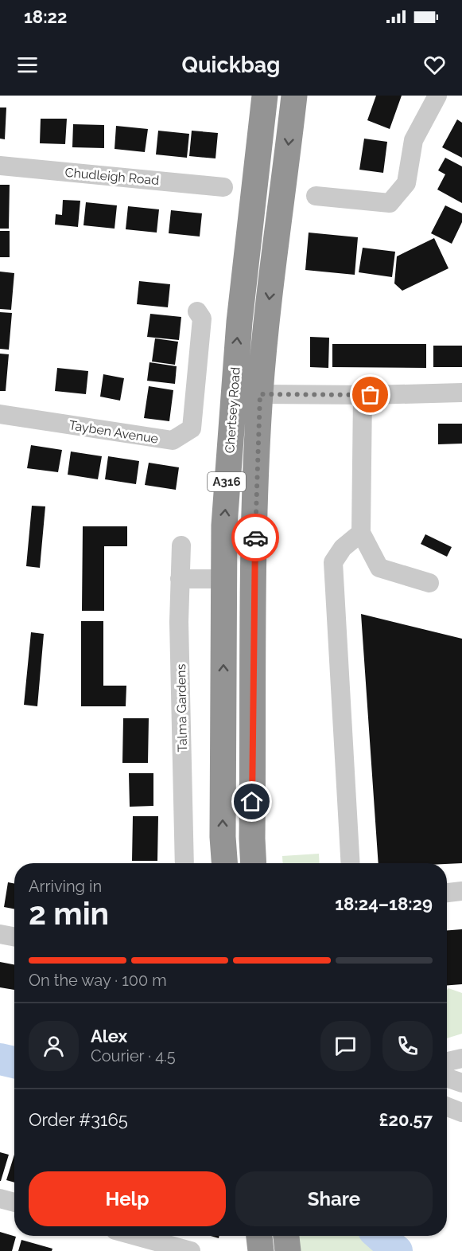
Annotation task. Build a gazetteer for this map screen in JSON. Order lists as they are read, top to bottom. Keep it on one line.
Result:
{"streets":{"highway":["Chertsey Road","A316"],"street":["Chudleigh Road","Tayben Avenue","Talma Gardens"]},"page":{"status":"18:22","header":"Quickbag","heading":["2 min","Arriving in","18:24–18:29"],"panel":["Alex","Courier · 4.5","Order #3165","£20.57"],"bar":"On the way · 100 m","buttons":["Help","Share"]}}
